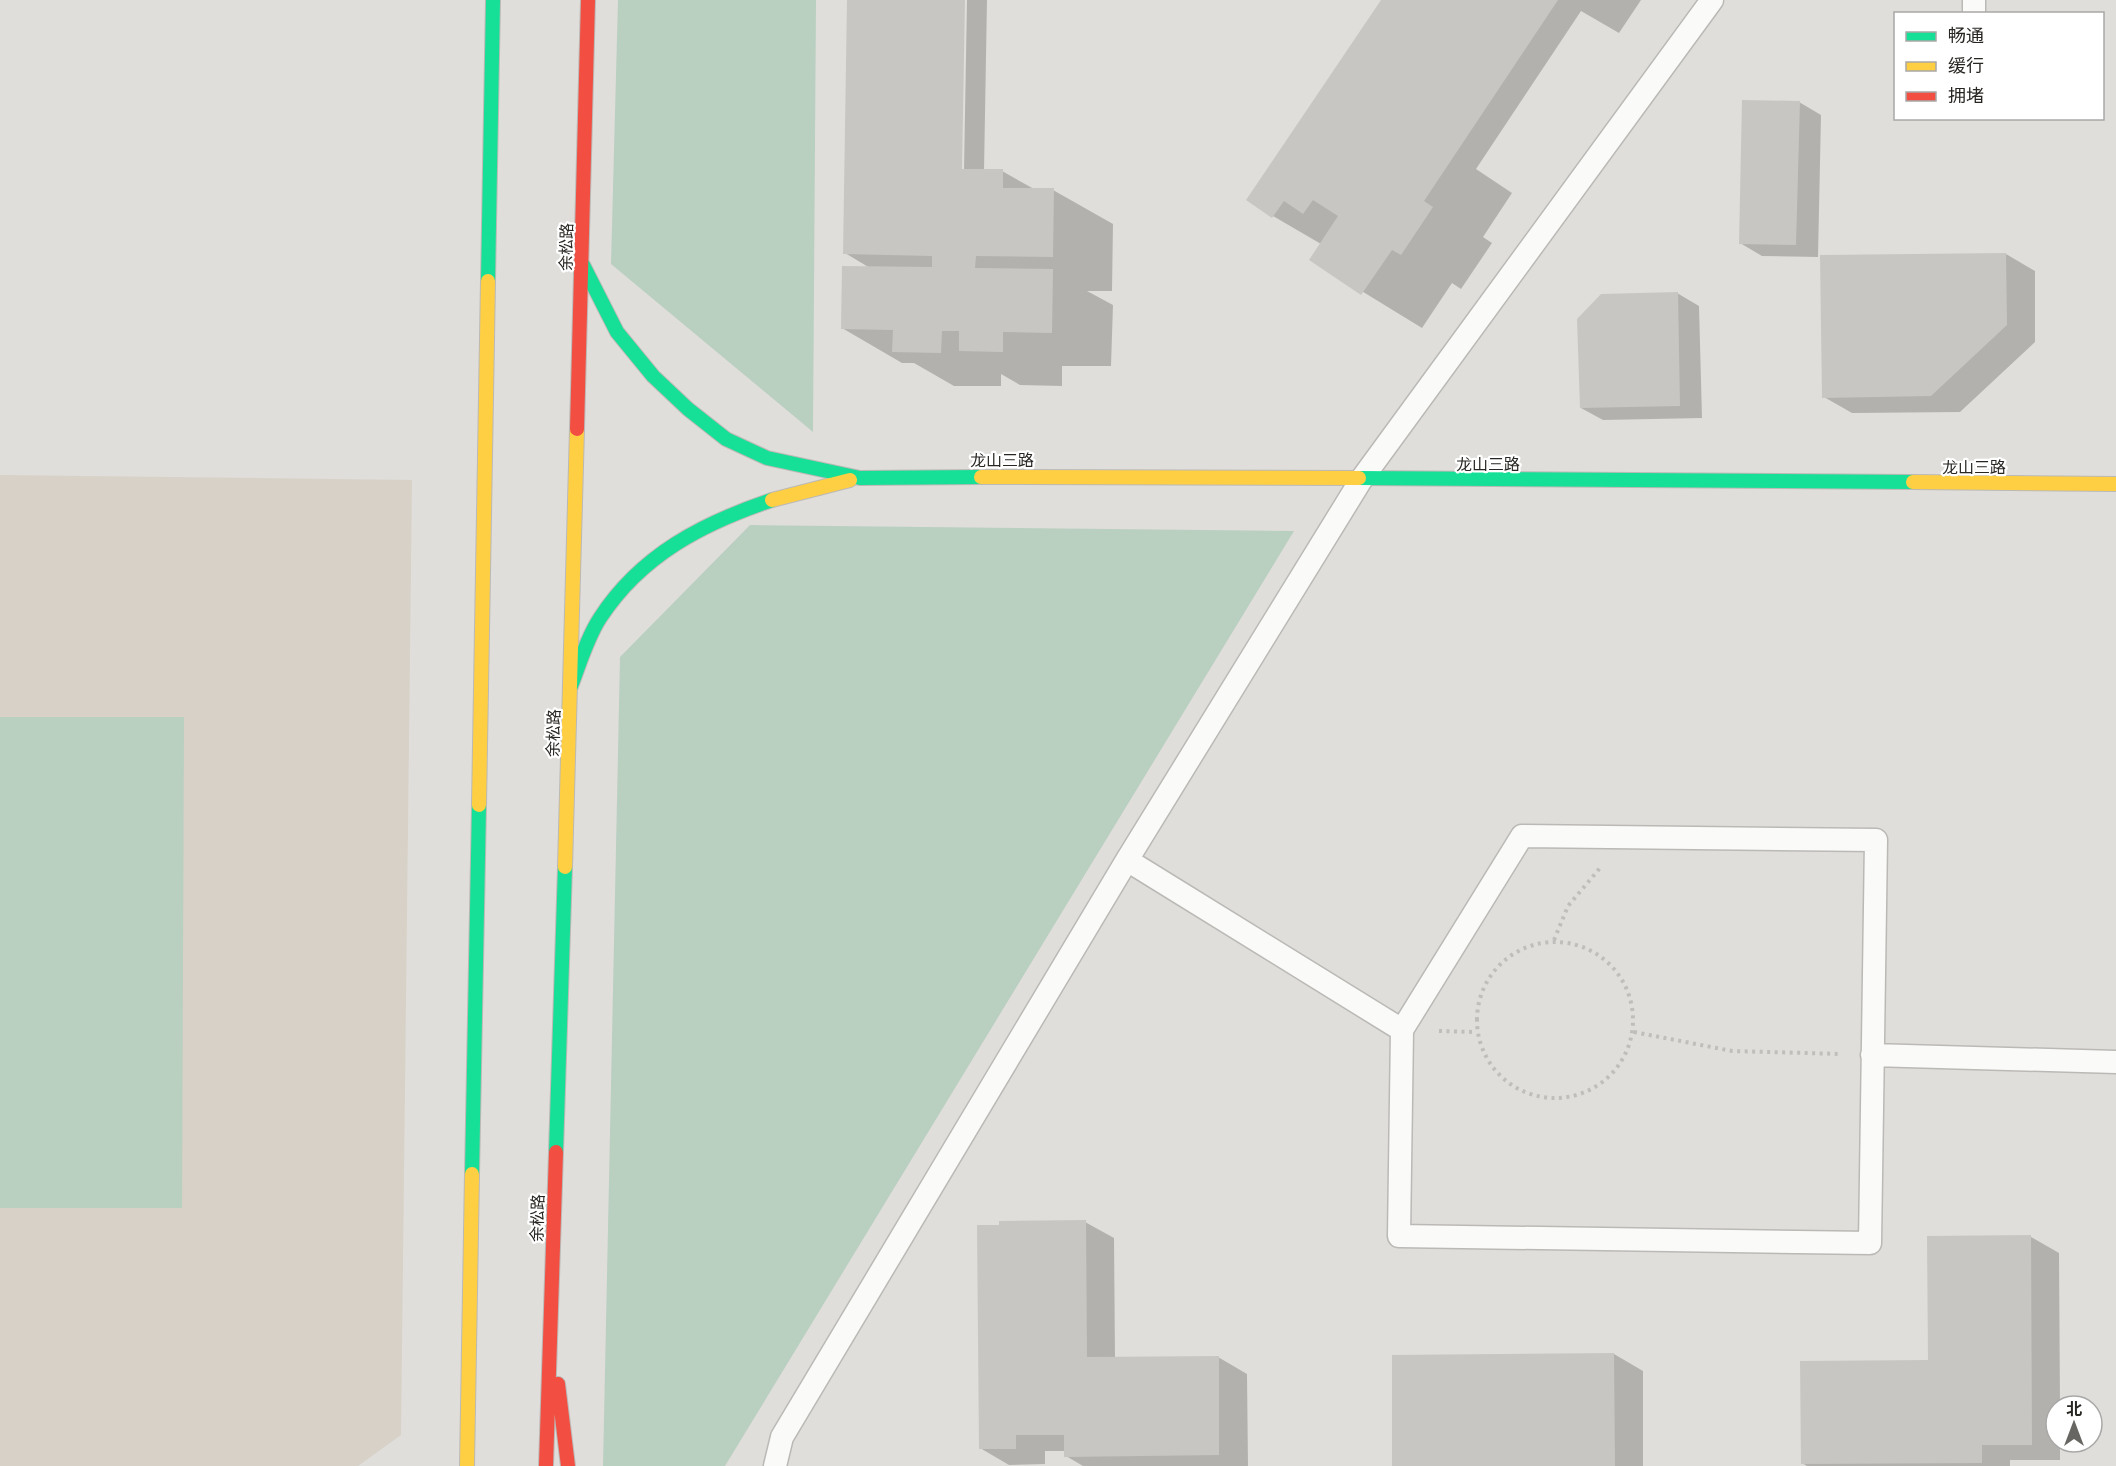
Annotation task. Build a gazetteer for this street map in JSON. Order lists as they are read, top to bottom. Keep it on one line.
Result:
{"streets":{"main road":["余松路","龙山三路"]},"legend":["畅通","缓行","拥堵"],"north":"top"}
